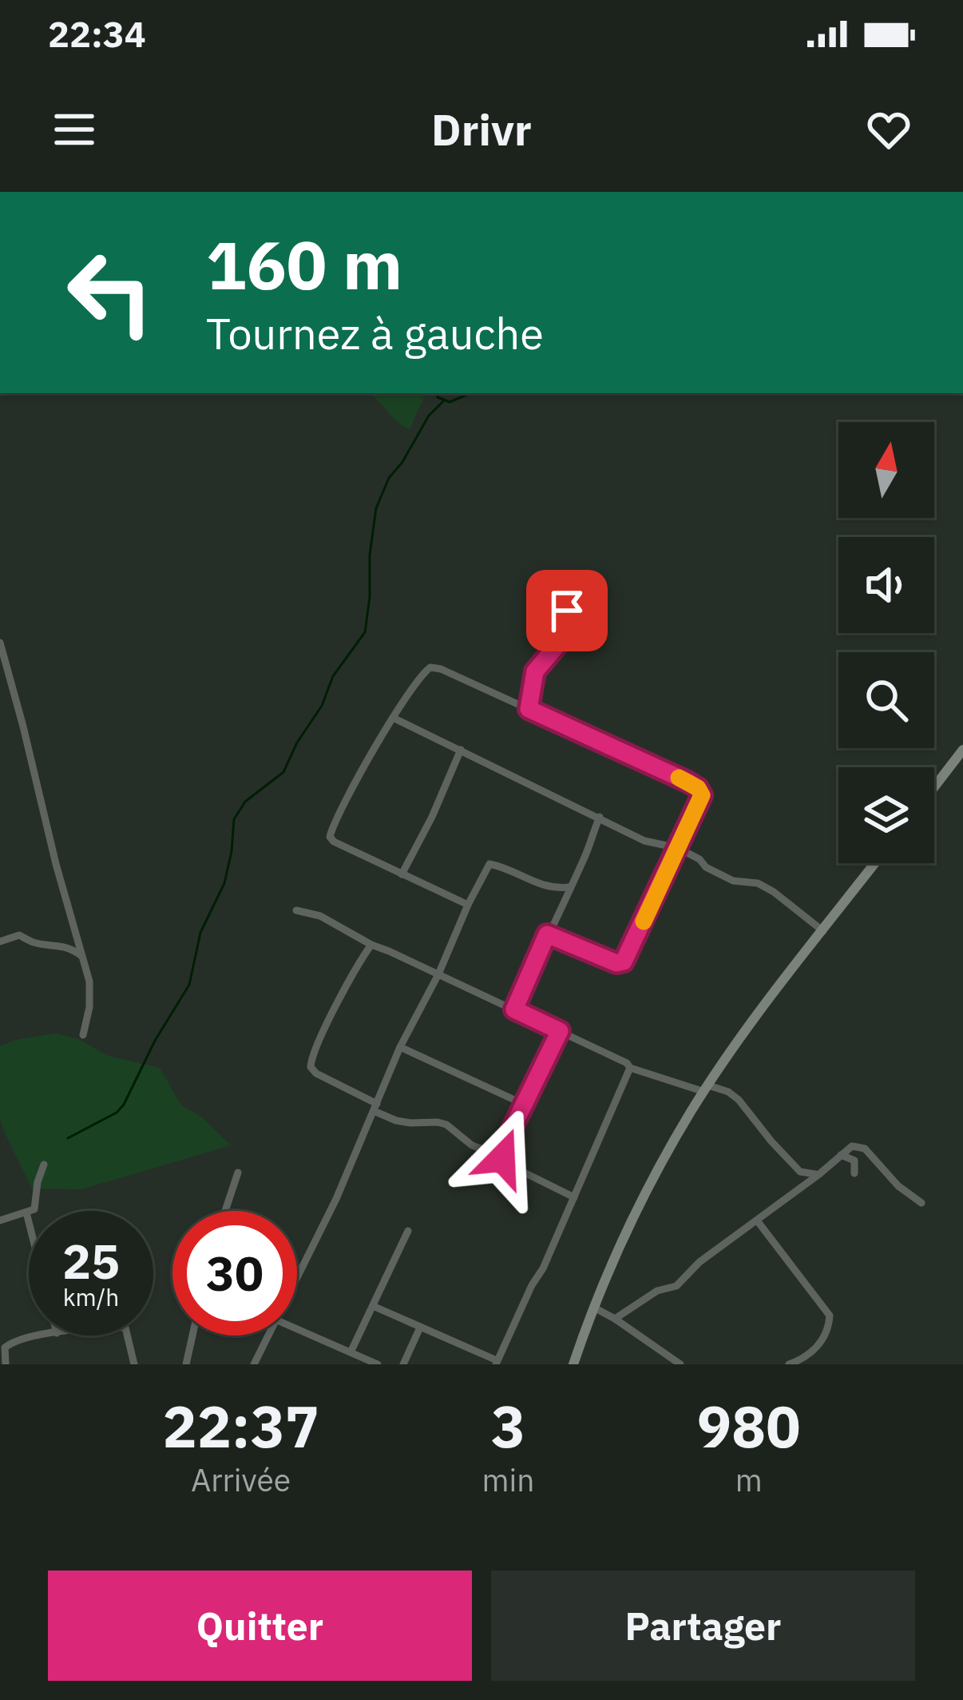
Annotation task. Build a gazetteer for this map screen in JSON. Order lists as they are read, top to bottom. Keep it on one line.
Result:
{"north":"top","page":{"status":"22:34","header":"Drivr","turn":["160 m","Tournez à gauche"],"speed":"25 km/h","limit":"30","eta":["22:37","Arrivée","3","min","980","m"],"buttons":["Quitter","Partager"]}}
